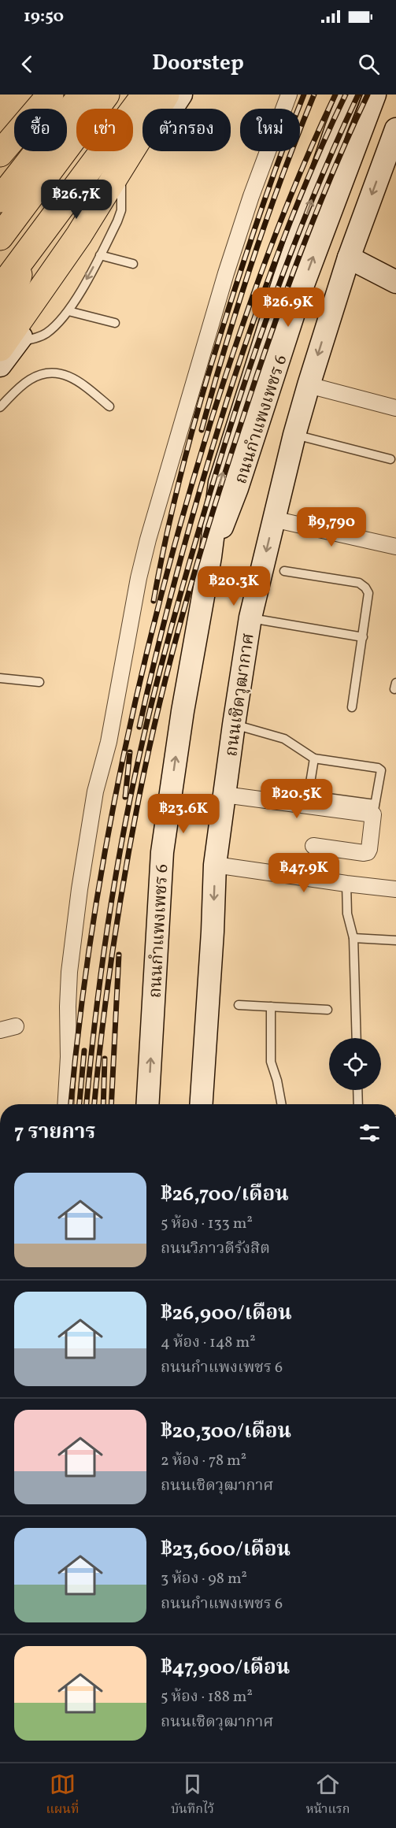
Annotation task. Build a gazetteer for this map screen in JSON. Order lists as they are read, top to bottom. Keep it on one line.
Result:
{"streets":{"main road":["ถนนกำแพงเพชร 6","ถนนเชิดวุฒากาศ"]},"one_way":["ถนนกำแพงเพชร 6","ถนนเชิดวุฒากาศ"],"page":{"status":"19:50","header":"Doorstep","chip":["ซื้อ","เช่า","ตัวกรอง","ใหม่"],"price":["฿26.7K","฿26.9K","฿9,790","฿20.3K","฿20.5K","฿23.6K","฿47.9K"],"heading":"7 รายการ","list":[{"name":"฿26,700/เดือน","note":"5 ห้อง · 133 m² · ถนนวิภาวดีรังสิต"},{"name":"฿26,900/เดือน","note":"4 ห้อง · 148 m² · ถนนกำแพงเพชร 6"},{"name":"฿20,300/เดือน","note":"2 ห้อง · 78 m² · ถนนเชิดวุฒากาศ"},{"name":"฿23,600/เดือน","note":"3 ห้อง · 98 m² · ถนนกำแพงเพชร 6"},{"name":"฿47,900/เดือน","note":"5 ห้อง · 188 m² · ถนนเชิดวุฒากาศ"}],"tabs":["แผนที่","บันทึกไว้","หน้าแรก"]}}
